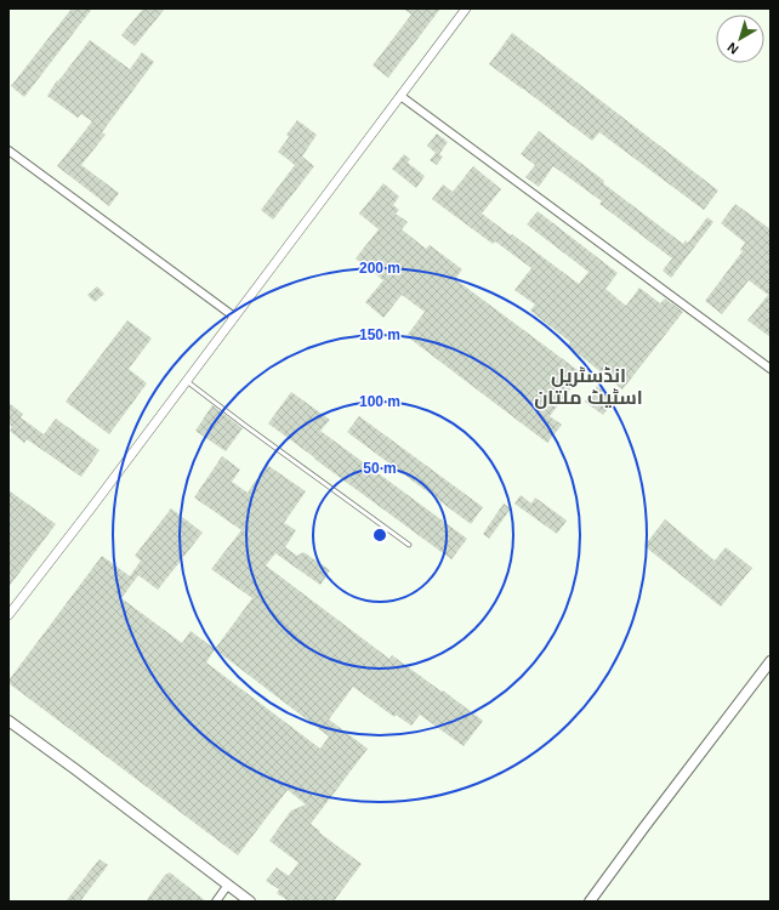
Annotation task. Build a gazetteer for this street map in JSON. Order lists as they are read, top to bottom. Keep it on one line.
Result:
{"districts":["انڈسٹریل اسٹیٹ ملتان"],"north":"bottom left","rings":["200 m","150 m","100 m","50 m"]}
